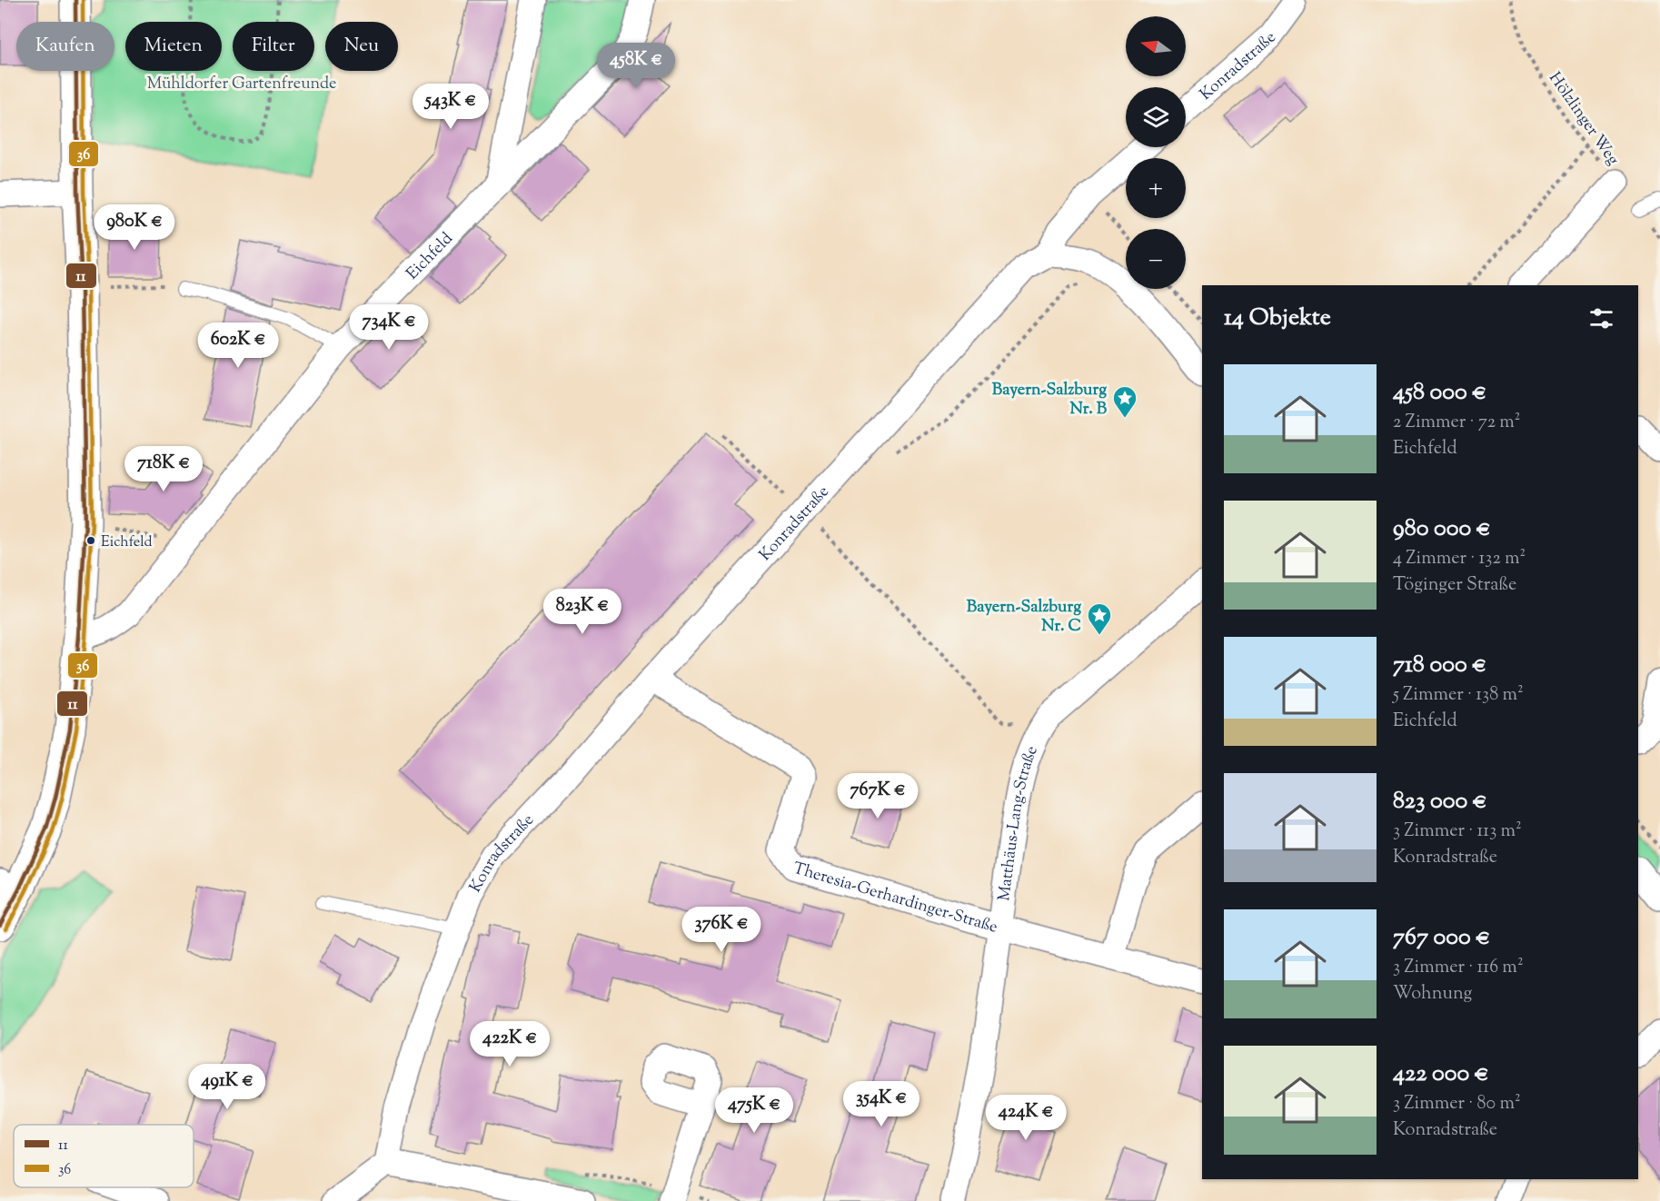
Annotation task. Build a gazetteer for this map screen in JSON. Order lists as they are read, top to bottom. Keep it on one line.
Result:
{"streets":{"street":["Konradstraße","Eichfeld","Matthäus-Lang-Straße","Theresia-Gerhardinger-Straße"],"path":["Hölzlinger Weg"]},"crossings":[["Konradstraße","Theresia-Gerhardinger-Straße"],["Matthäus-Lang-Straße","Theresia-Gerhardinger-Straße"]],"parks":["Mühldorfer Gartenfreunde"],"places":{"place":["Bayern-Salzburg Nr. B","Bayern-Salzburg Nr. C"],"other":["Eichfeld"]},"lines":["transit line 11","transit line 36"],"legend":["11","36"],"north":"left","page":{"map_buttons":["+","−"],"chip":["Kaufen","Mieten","Filter","Neu"],"price":["458K €","543K €","980K €","734K €","602K €","718K €","823K €","767K €","376K €","422K €","491K €","354K €","475K €","424K €"],"heading":"14 Objekte","list":[{"name":"458 000 €","note":"2 Zimmer · 72 m² · Eichfeld"},{"name":"980 000 €","note":"4 Zimmer · 132 m² · Töginger Straße"},{"name":"718 000 €","note":"5 Zimmer · 138 m² · Eichfeld"},{"name":"823 000 €","note":"3 Zimmer · 113 m² · Konradstraße"},{"name":"767 000 €","note":"3 Zimmer · 116 m² · Wohnung"},{"name":"422 000 €","note":"3 Zimmer · 80 m² · Konradstraße"}]}}
